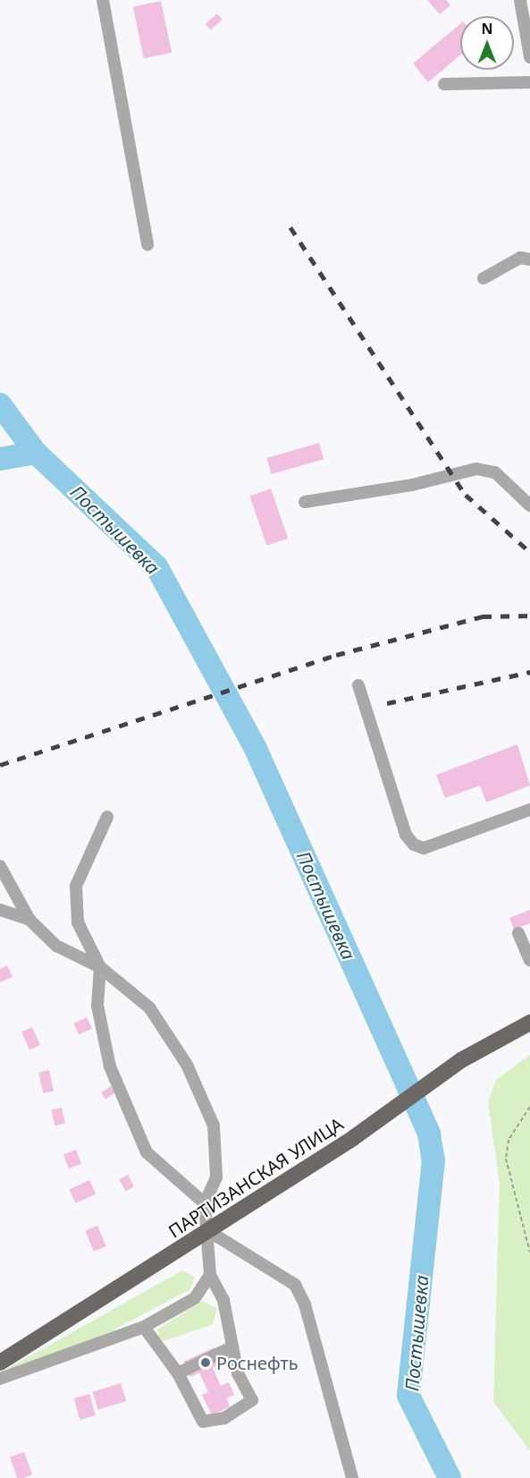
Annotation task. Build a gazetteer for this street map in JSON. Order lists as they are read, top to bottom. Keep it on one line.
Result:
{"streets":{"main road":["ПАРТИЗАНСКАЯ УЛИЦА"]},"water":["Постышевка"],"places":["Роснефть"],"north":"top"}
